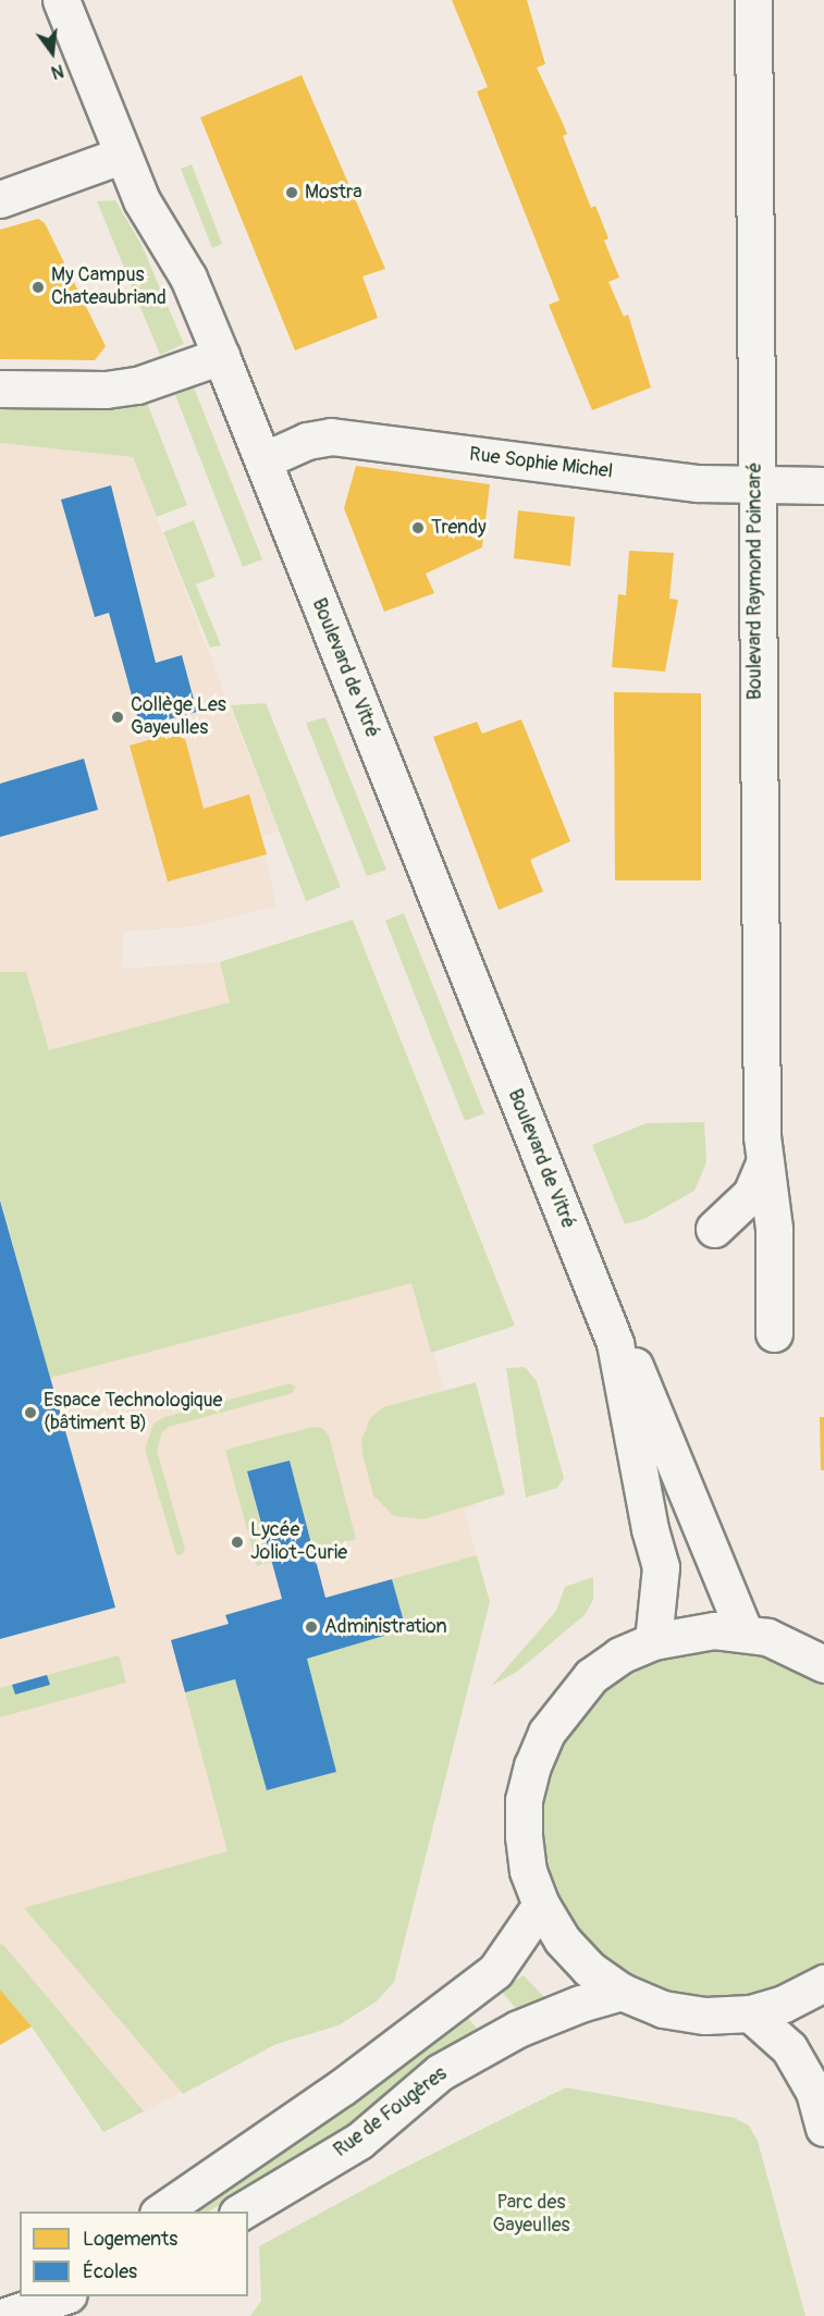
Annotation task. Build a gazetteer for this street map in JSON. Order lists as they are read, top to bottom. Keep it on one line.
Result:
{"streets":{"main road":["Rue Sophie Michel","Boulevard Raymond Poincaré","Boulevard de Vitré","Rue de Fougères"]},"crossings":[["Rue Sophie Michel","Boulevard Raymond Poincaré"],["Rue Sophie Michel","Boulevard de Vitré"]],"parks":["Parc des Gayeulles"],"places":["Mostra","My Campus Chateaubriand","Trendy","Collège Les Gayeulles","Espace Technologique (bâtiment B)","Lycée Joliot-Curie","Administration"],"legend":["Logements","Écoles"],"north":"bottom"}
